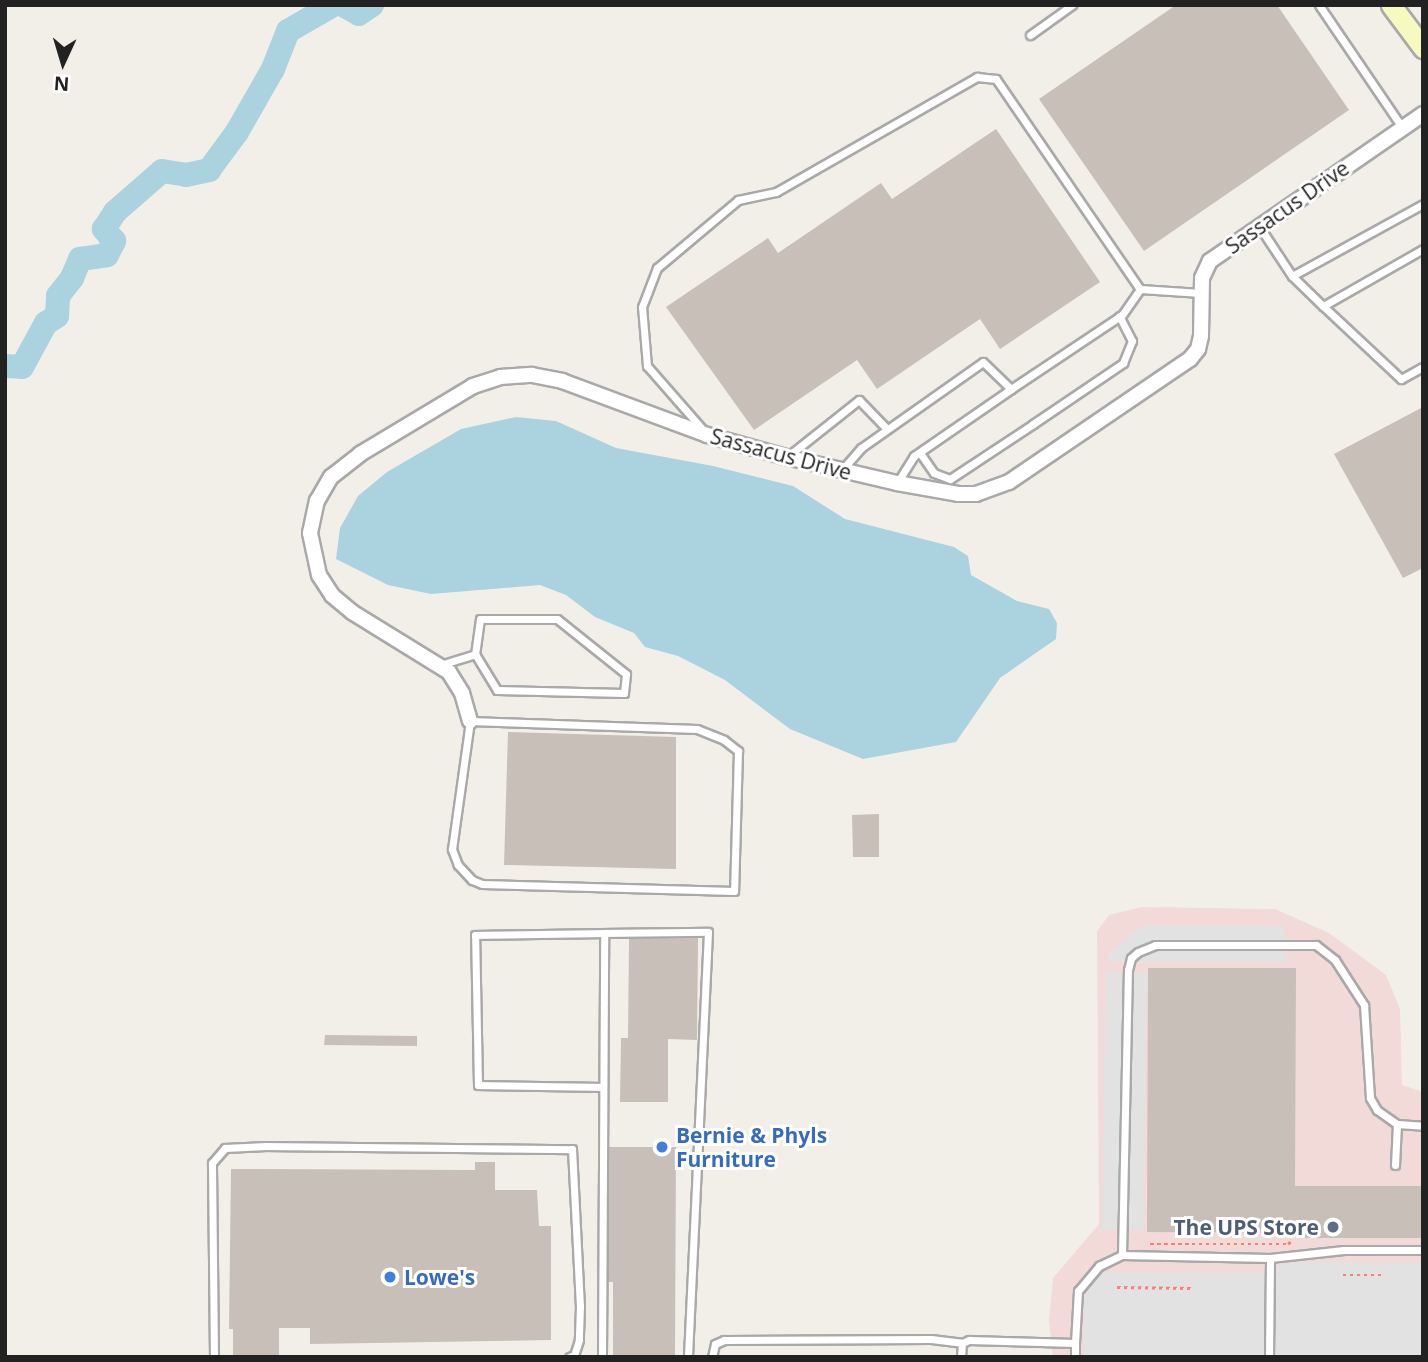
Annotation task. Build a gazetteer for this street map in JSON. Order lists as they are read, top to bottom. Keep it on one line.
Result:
{"streets":{"street":["Sassacus Drive"]},"places":["Bernie & Phyls Furniture","The UPS Store","Lowe's"],"north":"bottom"}
